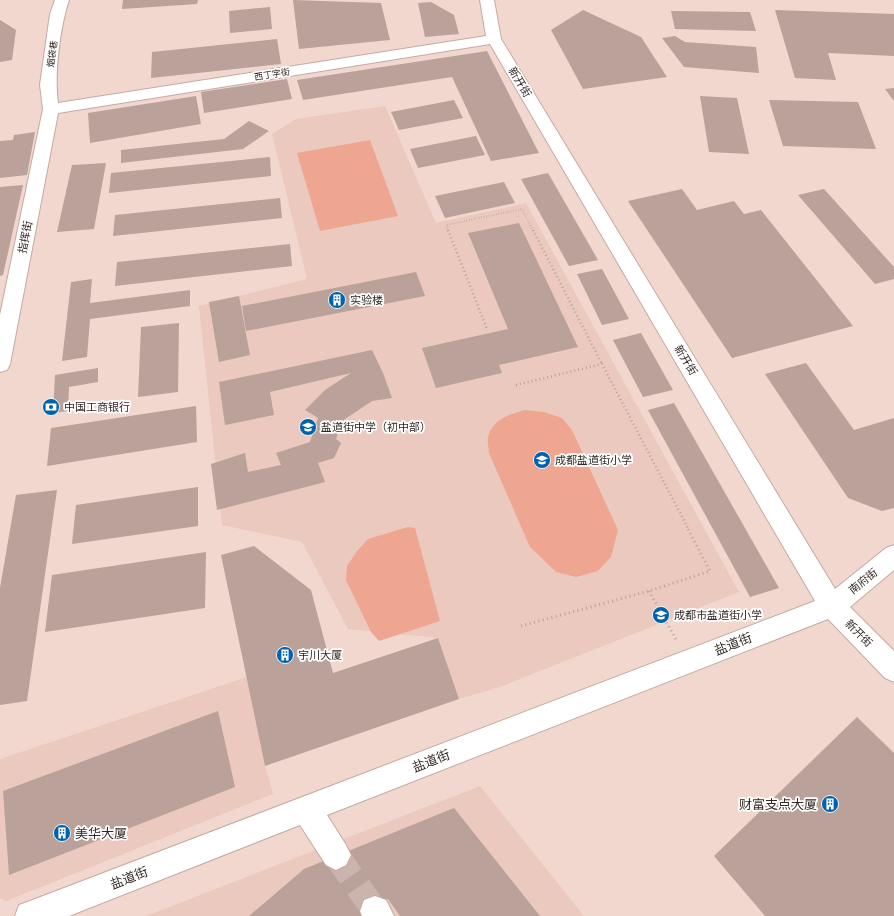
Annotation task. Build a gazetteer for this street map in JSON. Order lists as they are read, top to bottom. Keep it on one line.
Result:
{"streets":{"street":["烟袋巷","西丁字街","新开街","指挥街","南府街","盐道街"]},"crossings":[["烟袋巷","西丁字街"],["烟袋巷","指挥街"],["西丁字街","新开街"],["西丁字街","指挥街"],["新开街","南府街"],["新开街","盐道街"],["南府街","盐道街"]],"places":{"building":["实验楼","宇川大厦","财富支点大厦","美华大厦"],"bank":["中国工商银行"],"school or university":["盐道街中学（初中部）","成都盐道街小学","成都市盐道街小学"]}}
